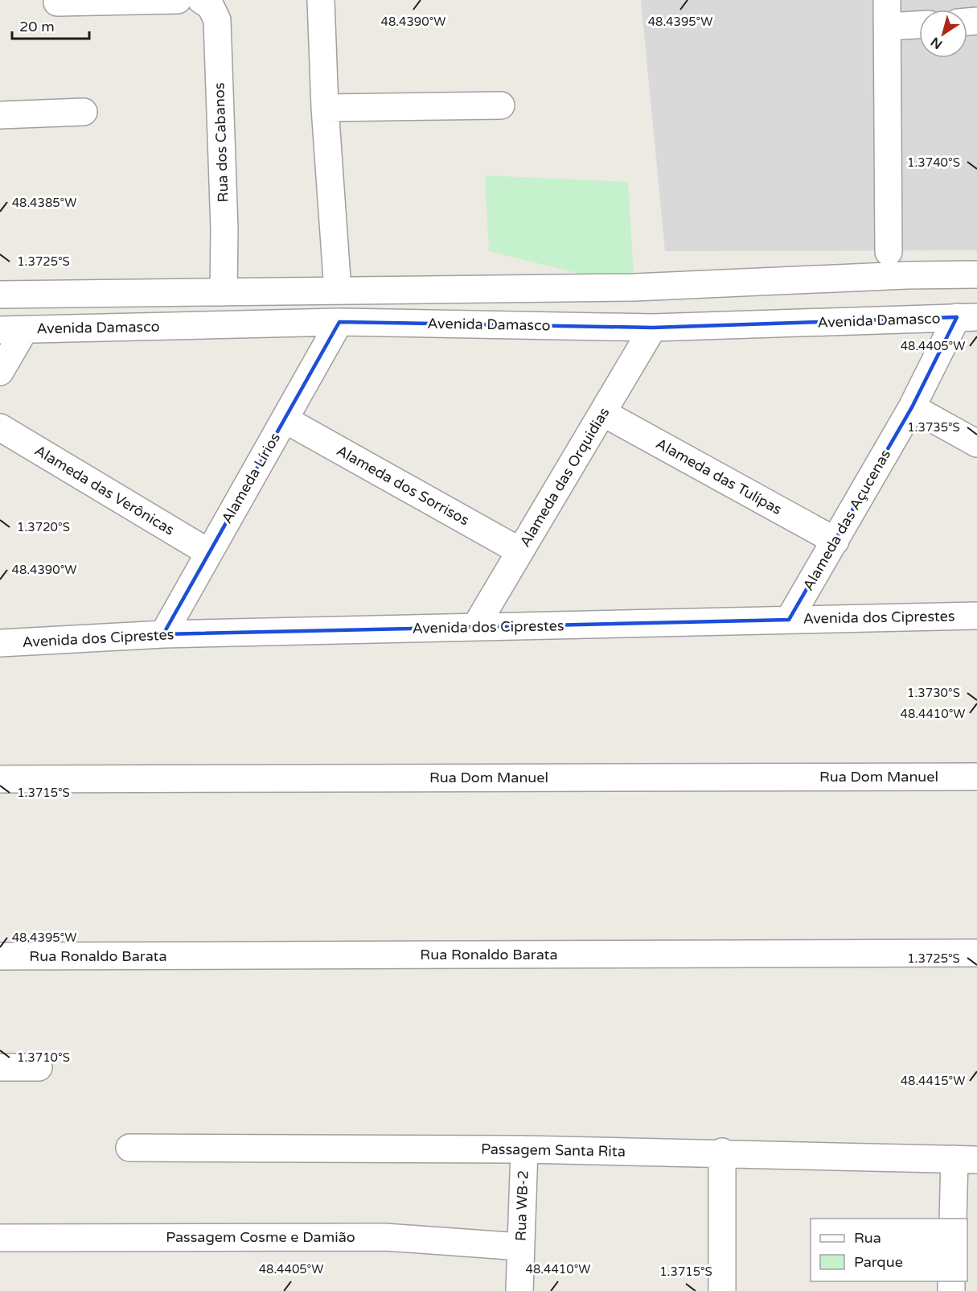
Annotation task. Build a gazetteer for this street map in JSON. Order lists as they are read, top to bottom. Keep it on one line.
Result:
{"streets":{"street":["Rua dos Cabanos","Avenida Damasco","Alameda das Tulípas","Alameda das Orquidias","Alameda Lírios","Alameda dos Sorrisos","Alameda das Verônicas","Alameda das Açucenas","Avenida dos Ciprestes","Rua Dom Manuel","Rua Ronaldo Barata","Passagem Santa Rita","Rua WB-2","Passagem Cosme e Damião"]},"crossings":[["Avenida Damasco","Alameda das Orquidias"],["Avenida Damasco","Alameda Lírios"],["Avenida Damasco","Alameda das Açucenas"],["Alameda das Tulípas","Alameda das Orquidias"],["Alameda das Tulípas","Alameda das Açucenas"],["Alameda das Orquidias","Alameda dos Sorrisos"],["Alameda das Orquidias","Avenida dos Ciprestes"],["Alameda Lírios","Alameda dos Sorrisos"],["Alameda Lírios","Alameda das Verônicas"],["Alameda Lírios","Avenida dos Ciprestes"],["Alameda das Açucenas","Avenida dos Ciprestes"],["Passagem Santa Rita","Rua WB-2"],["Rua WB-2","Passagem Cosme e Damião"]],"legend":["Rua","Parque"],"scale_bar":"20 m","north":"bottom left","coordinates":["48.4390°W","48.4395°W","1.3740°S","48.4385°W","1.3725°S","48.4405°W","1.3735°S","1.3720°S","1.3730°S","48.4410°W","1.3715°S","1.3710°S","48.4415°W"]}
